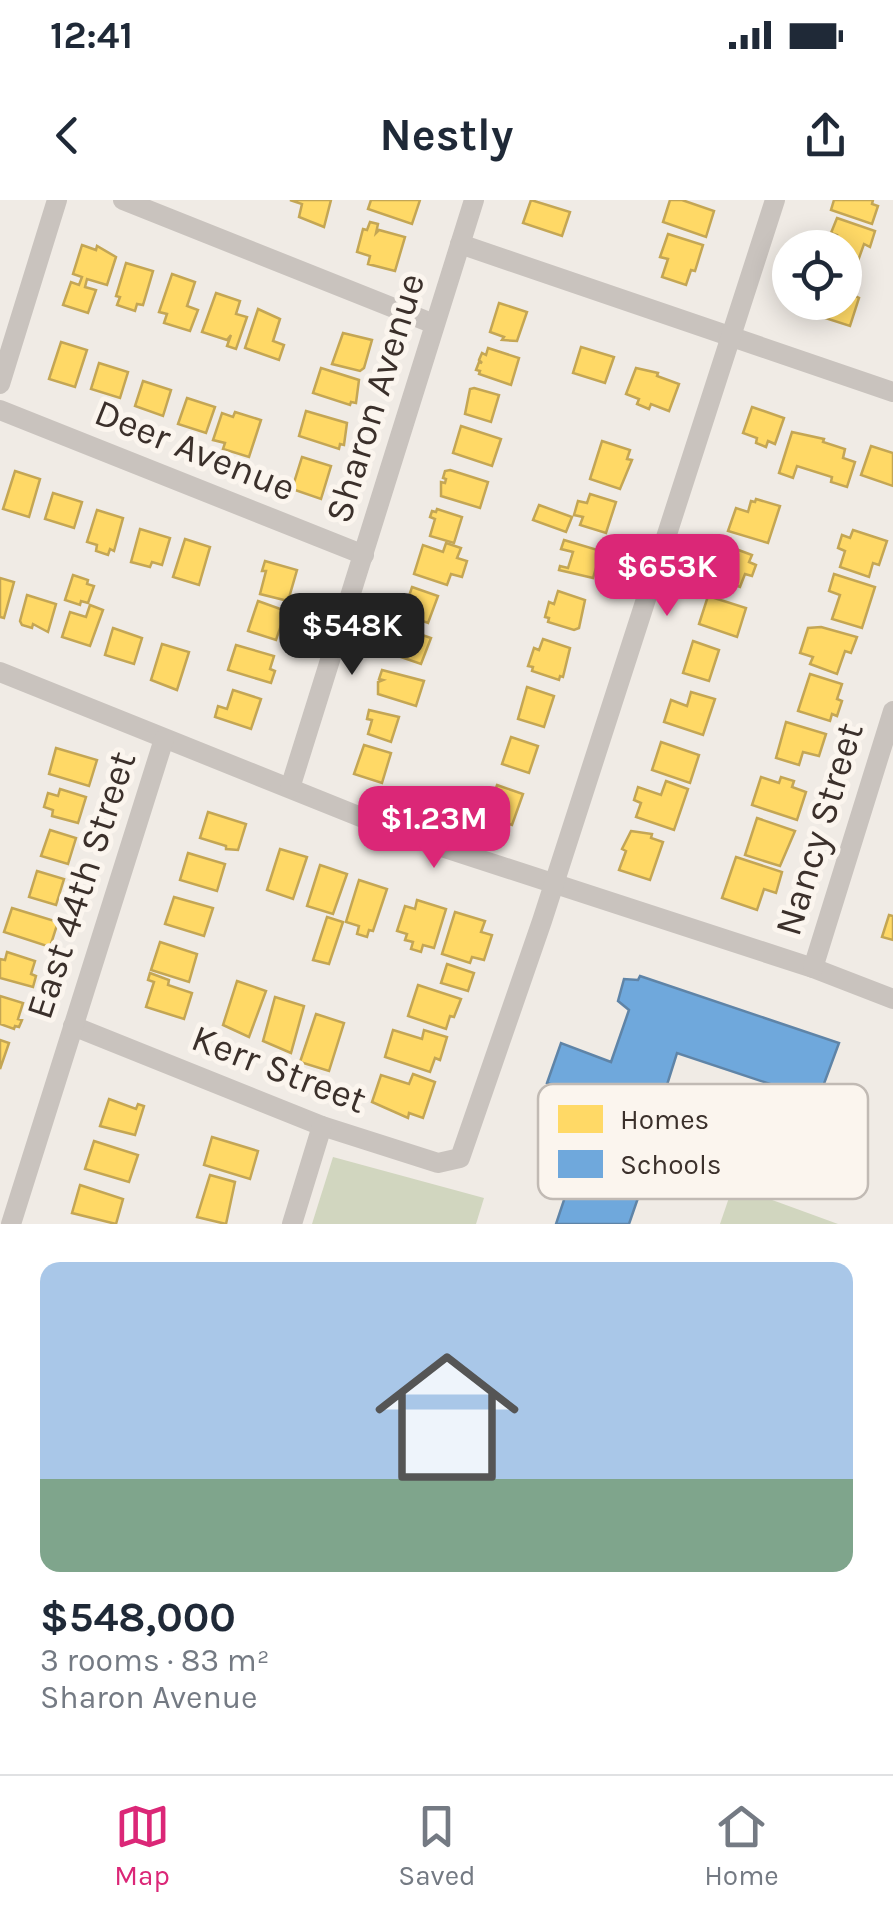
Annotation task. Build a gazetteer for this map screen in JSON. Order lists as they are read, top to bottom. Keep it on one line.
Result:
{"streets":{"street":["Sharon Avenue","Deer Avenue","Nancy Street","East 44th Street","Kerr Street"]},"crossings":[["Sharon Avenue","Deer Avenue"],["East 44th Street","Kerr Street"]],"legend":["Homes","Schools"],"page":{"status":"12:41","header":"Nestly","price":["$653K","$548K","$1.23M"],"list":[{"name":"$548,000","note":"3 rooms · 83 m² · Sharon Avenue"}],"tabs":["Map","Saved","Home"]}}
